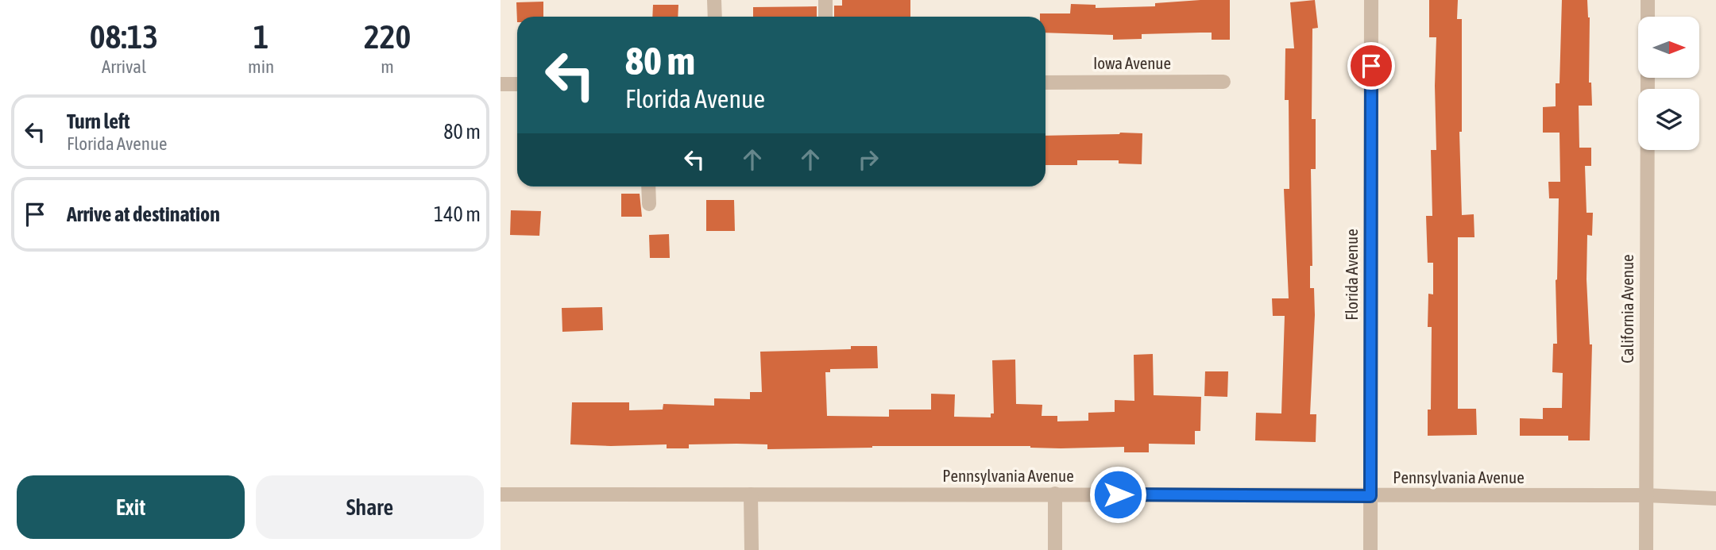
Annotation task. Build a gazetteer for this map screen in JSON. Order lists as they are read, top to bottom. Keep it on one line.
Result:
{"streets":{"street":["Iowa Avenue","Florida Avenue","California Avenue","Pennsylvania Avenue"]},"crossings":[["Florida Avenue","Pennsylvania Avenue"],["California Avenue","Pennsylvania Avenue"]],"north":"right","page":{"eta":["08:13","Arrival","1","min","220","m"],"turn":["80 m","Florida Avenue"],"list":[{"name":"Turn left","note":"Florida Avenue","value":"80 m"},{"name":"Arrive at destination","value":"140 m"}],"buttons":["Exit","Share"]}}
